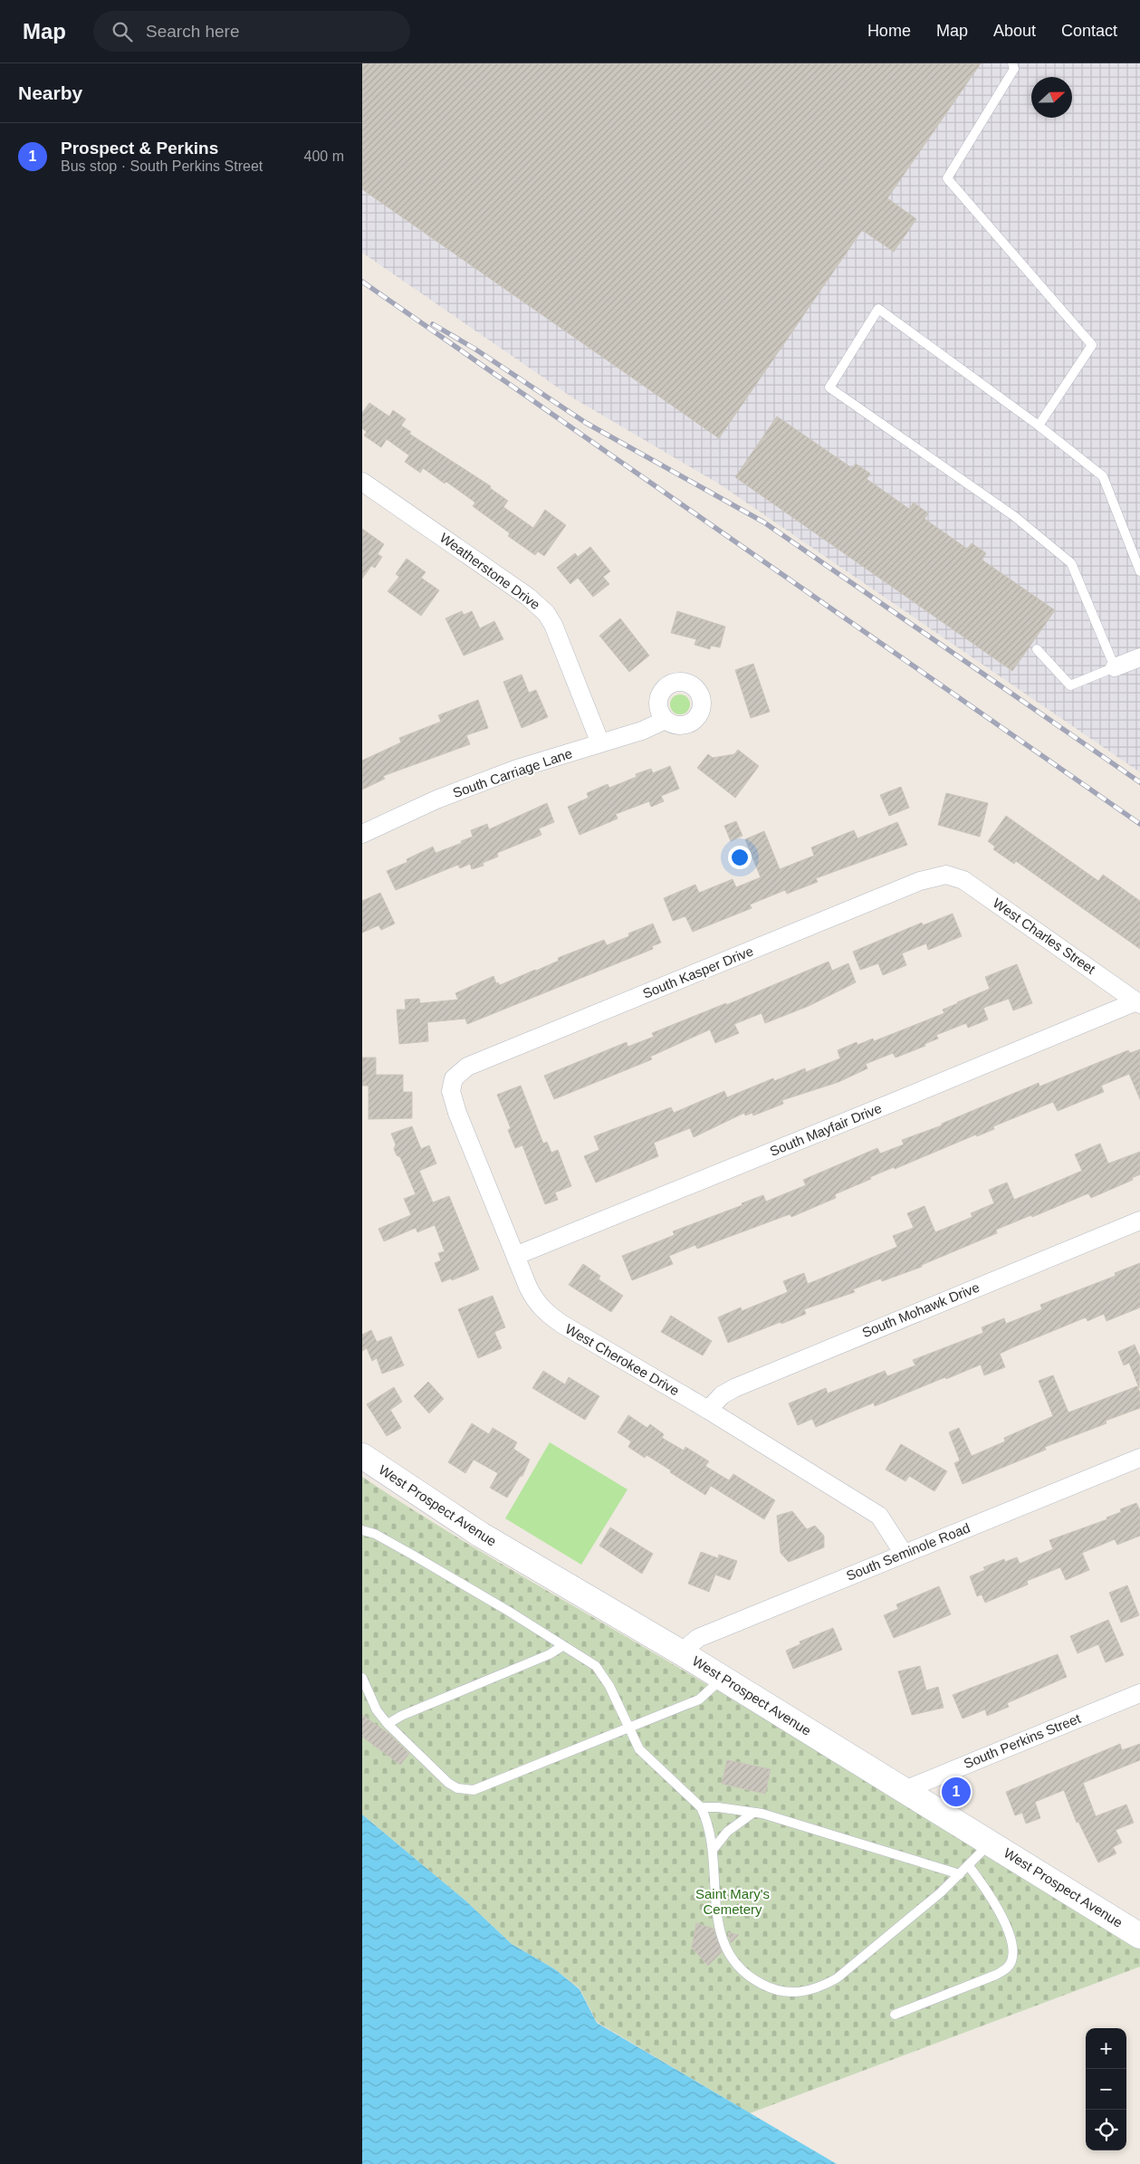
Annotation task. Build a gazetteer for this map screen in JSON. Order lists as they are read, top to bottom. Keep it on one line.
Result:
{"streets":{"main road":["West Prospect Avenue"],"street":["Weatherstone Drive","South Carriage Lane","West Charles Street","South Kasper Drive","South Mayfair Drive","South Mohawk Drive","West Cherokee Drive","South Seminole Road","South Perkins Street"]},"crossings":[["Weatherstone Drive","South Carriage Lane"],["West Charles Street","South Kasper Drive"],["West Charles Street","South Mayfair Drive"],["South Kasper Drive","West Cherokee Drive"],["South Mayfair Drive","West Cherokee Drive"],["South Mohawk Drive","West Cherokee Drive"],["West Cherokee Drive","South Seminole Road"],["West Prospect Avenue","South Seminole Road"],["West Prospect Avenue","South Perkins Street"]],"parks":["Saint Mary's Cemetery"],"north":"right","page":{"header":"Map","search":"Search here","nav":["Home","Map","About","Contact"],"heading":"Nearby","list":[{"mark":"1","name":"Prospect & Perkins","note":"Bus stop · South Perkins Street","value":"400 m"}],"pins":"1","map_buttons":["+","−"]}}
